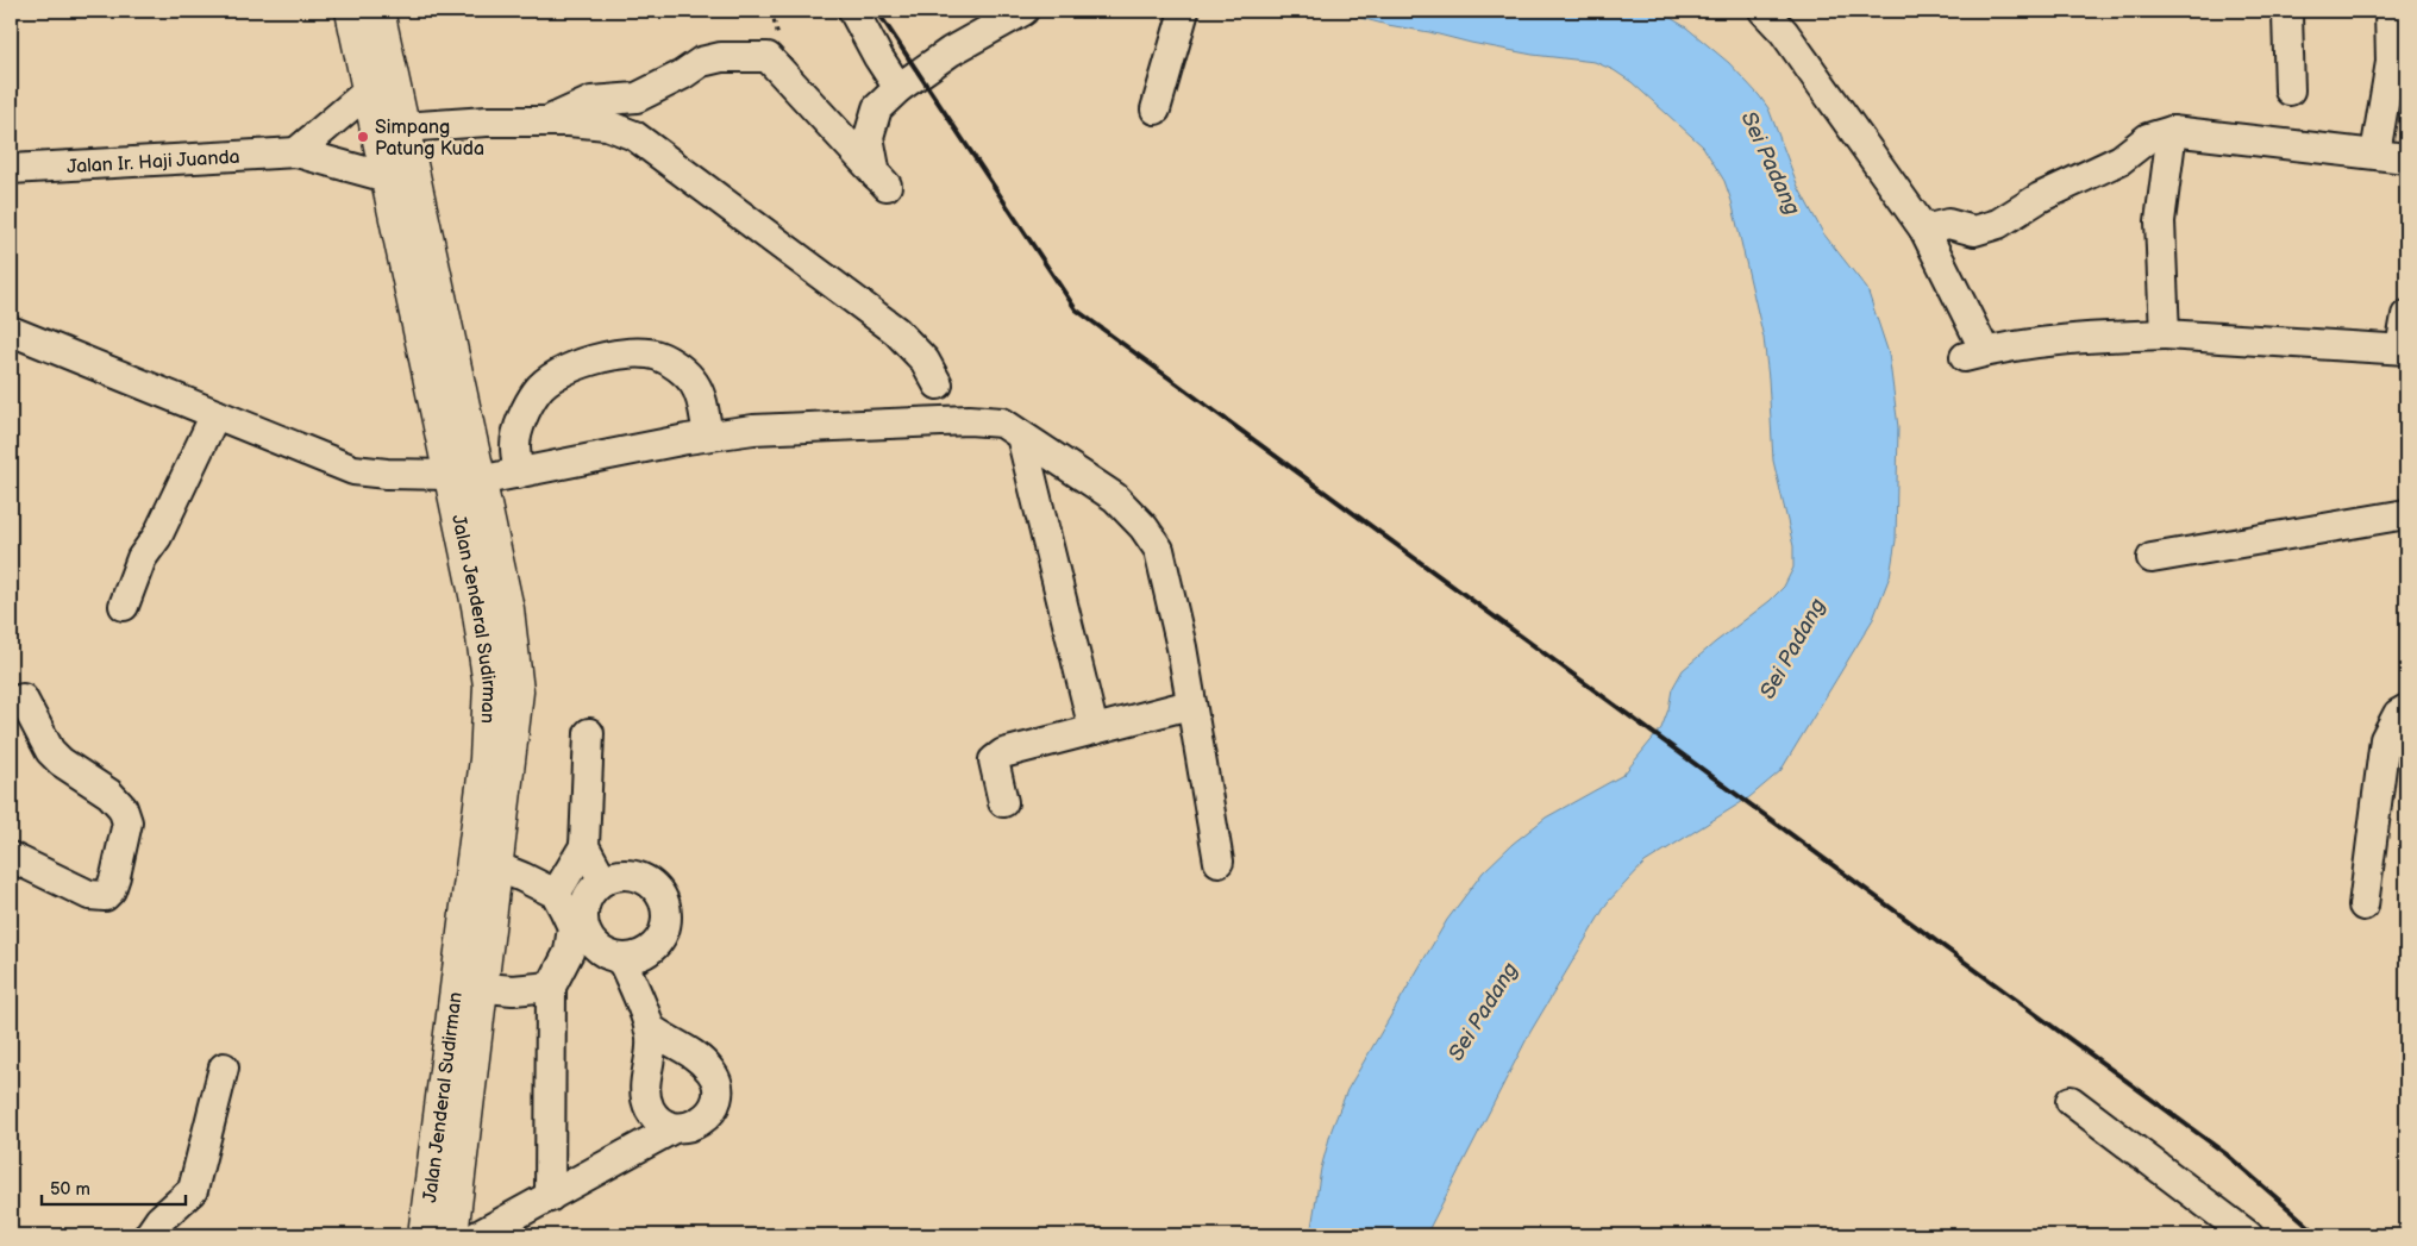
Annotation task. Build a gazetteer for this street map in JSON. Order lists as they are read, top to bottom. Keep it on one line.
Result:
{"streets":{"main road":["Jalan Jenderal Sudirman"],"street":["Jalan Ir. Haji Juanda"]},"crossings":[["Jalan Ir. Haji Juanda","Jalan Jenderal Sudirman"]],"water":["Sei Padang"],"places":["Simpang Patung Kuda"],"scale_bar":"50 m"}
